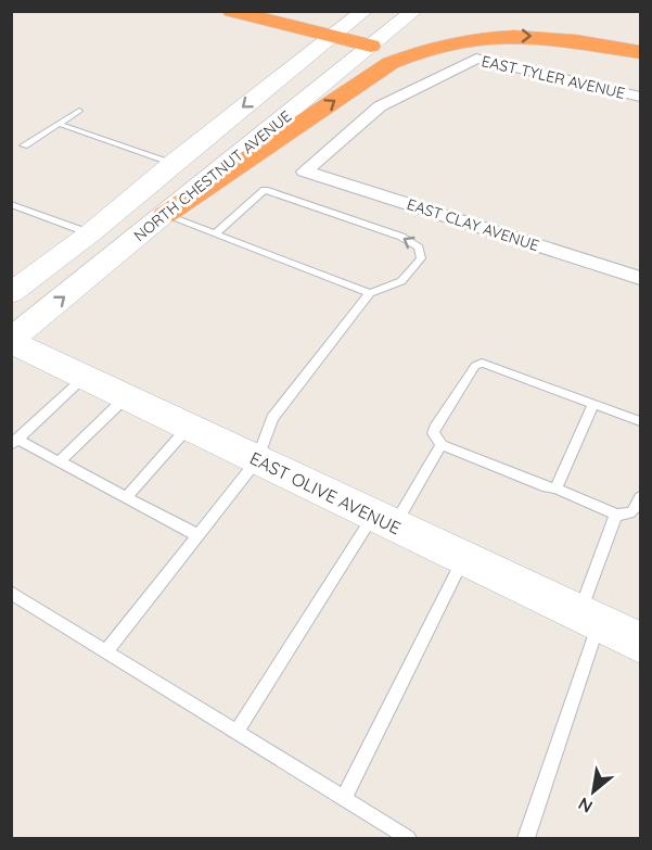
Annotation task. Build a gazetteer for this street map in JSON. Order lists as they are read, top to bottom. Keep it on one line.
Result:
{"streets":{"main road":["NORTH CHESTNUT AVENUE","EAST OLIVE AVENUE"],"street":["EAST TYLER AVENUE","EAST CLAY AVENUE"]},"crossings":[["EAST TYLER AVENUE","EAST CLAY AVENUE"],["NORTH CHESTNUT AVENUE","EAST OLIVE AVENUE"]],"north":"bottom left"}
